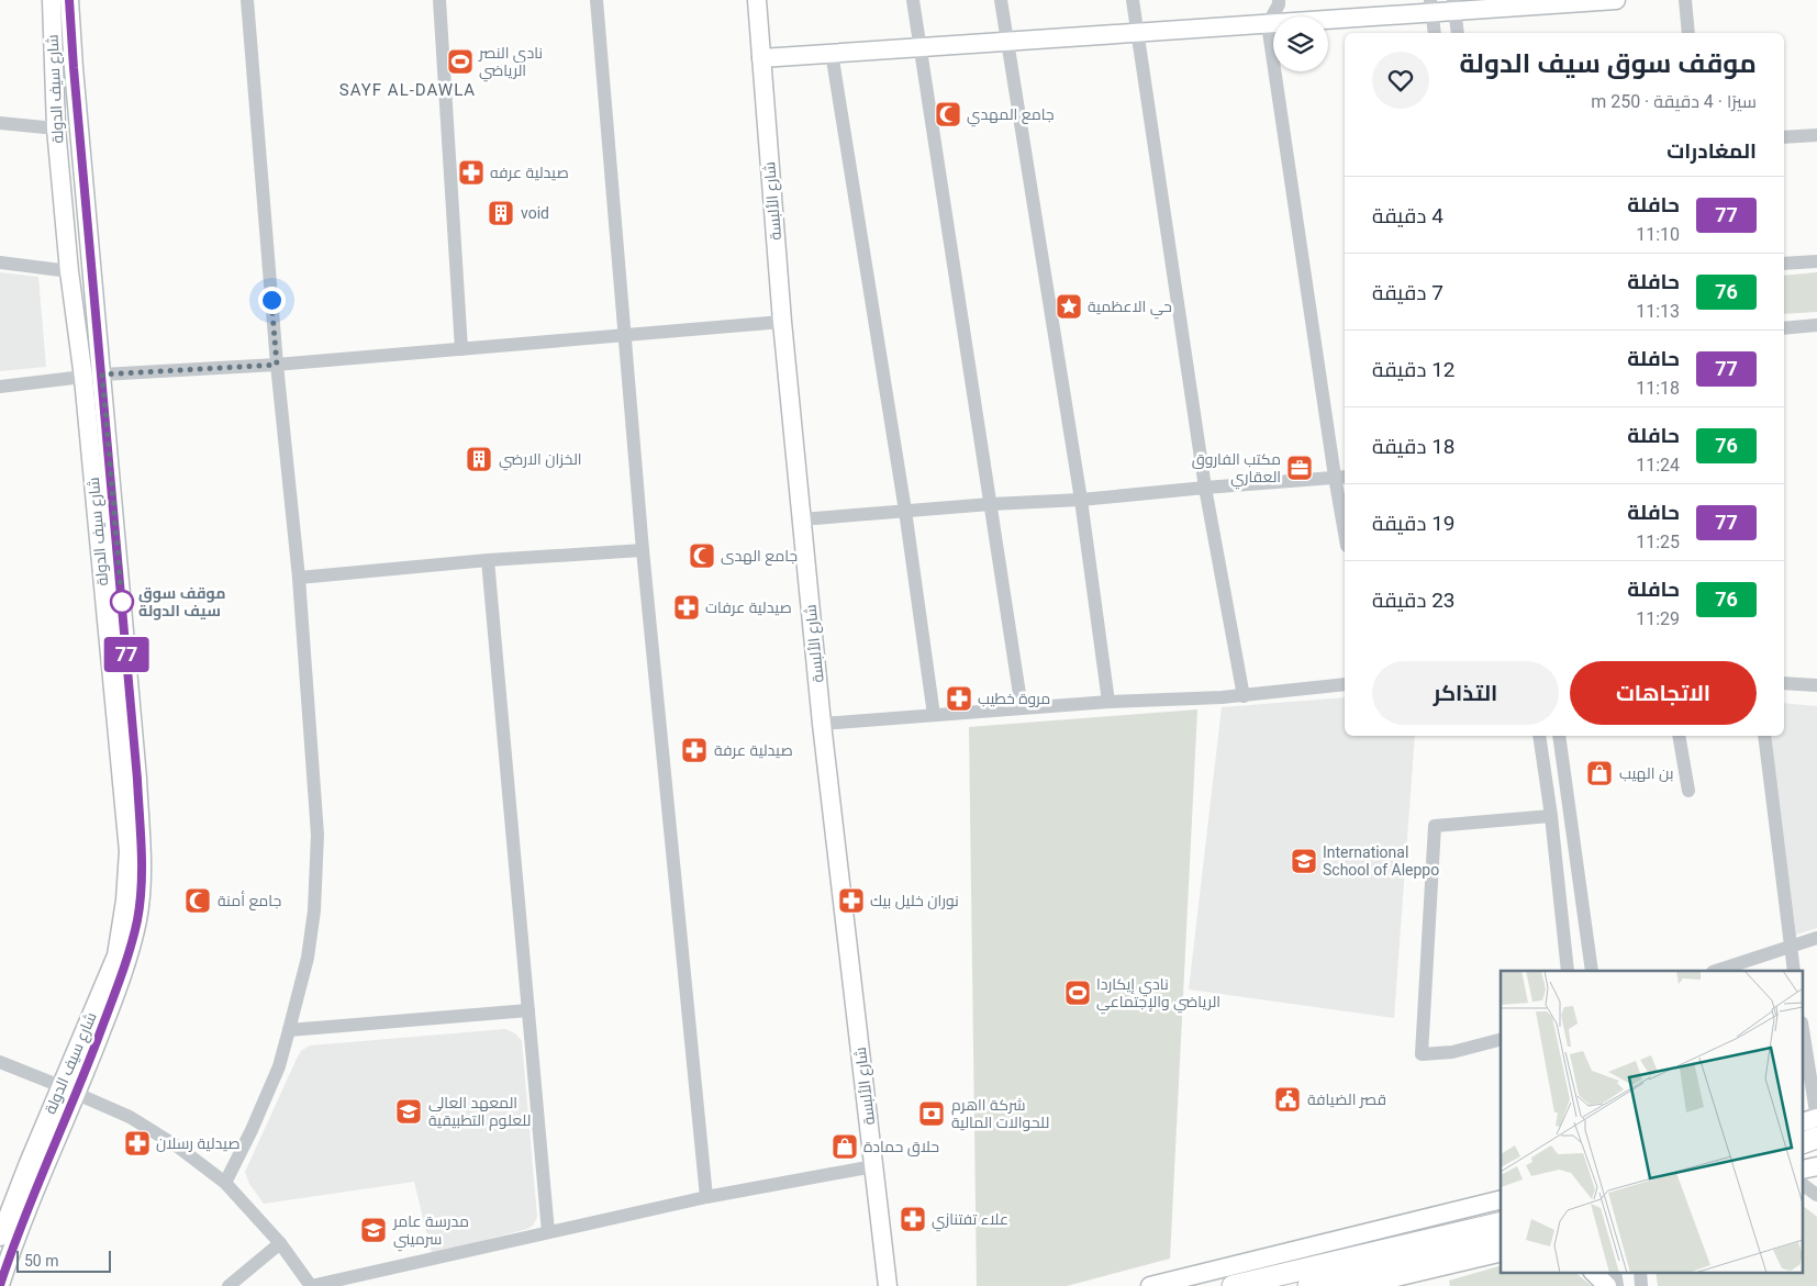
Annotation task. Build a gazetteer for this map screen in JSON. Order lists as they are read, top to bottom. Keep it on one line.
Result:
{"streets":{"main road":["شارع سيف الدولة","شارع الألبسة"]},"districts":["SAYF AL-DAWLA"],"places":{"sports":["نادي النصر الرياضي","نادي إيكاردا الرياضي والإجتماعي"],"mosque":["جامع المهدي","جامع الهدى","جامع أمنة"],"pharmacy":["صيدلية عرفه","صيدلية عرفات","مروة خطيب","صيدلية عرفة","نوران خليل بيك","صيدلية رسلان","علاء تفتنازي"],"building":["void","الخزان الارضي"],"place":["حي الاعظمية"],"office":["مكتب الفاروق العقاري"],"other":["موقف سوق سيف الدولة"],"shop":["بن الهيب","حلاق حمادة"],"school or university":["International School of Aleppo","المعهد العالي للعلوم التطبيقية","مدرسة عامر سرميني"],"public building":["قصر الضيافة"],"bank":["شركة ااهرم للحوالات المالية"]},"lines":["bus line 77"],"scale_bar":"50 m","page":{"on_map":"77","heading":[["موقف سوق سيف الدولة","سيرًا · 4 دقيقة · 250 m"],"المغادرات"],"list":[{"mark":"77","name":"حافلة","note":"11:10","value":"4 دقيقة"},{"mark":"76","name":"حافلة","note":"11:13","value":"7 دقيقة"},{"mark":"77","name":"حافلة","note":"11:18","value":"12 دقيقة"},{"mark":"76","name":"حافلة","note":"11:24","value":"18 دقيقة"},{"mark":"77","name":"حافلة","note":"11:25","value":"19 دقيقة"},{"mark":"76","name":"حافلة","note":"11:29","value":"23 دقيقة"}],"buttons":["الاتجاهات","التذاكر"],"scale":"50 m"}}
